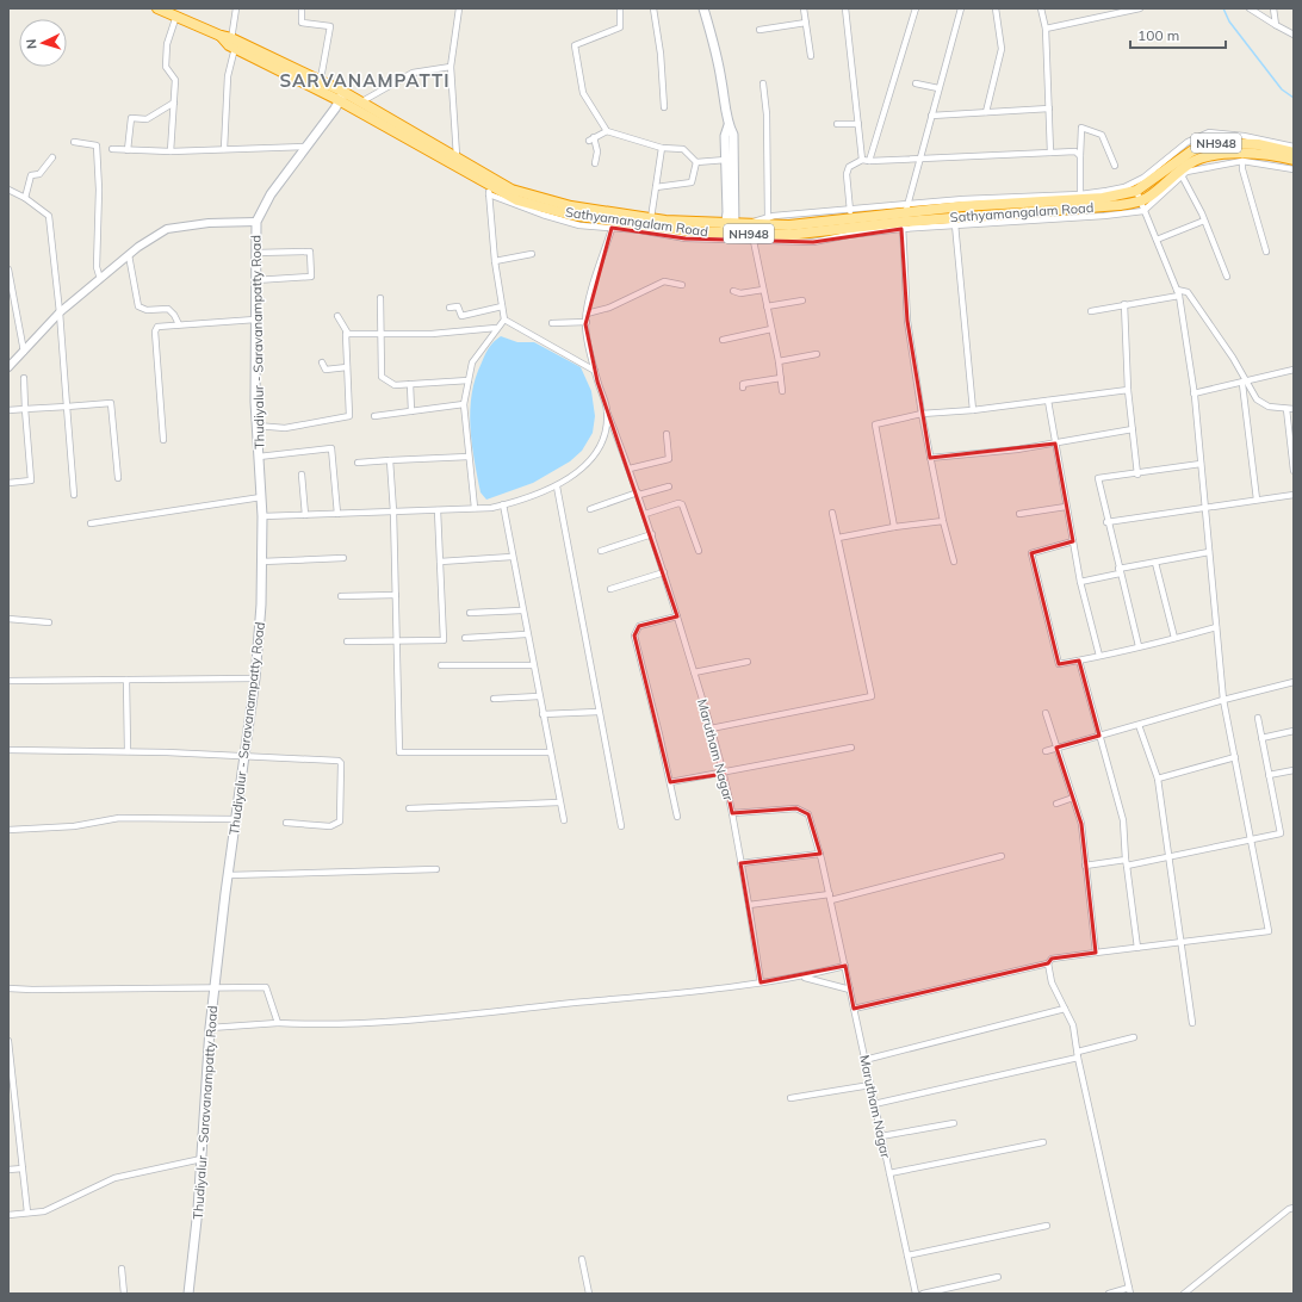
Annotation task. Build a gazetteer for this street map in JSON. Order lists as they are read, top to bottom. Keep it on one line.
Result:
{"streets":{"highway":["NH948","Sathyamangalam Road"],"main road":["Thudiyalur - Saravanampatty Road"],"street":["Marutham Nagar"]},"crossings":[["NH948","Sathyamangalam Road"],["NH948","Thudiyalur - Saravanampatty Road"],["Sathyamangalam Road","Thudiyalur - Saravanampatty Road"]],"districts":["SARVANAMPATTI"],"scale_bar":"100 m","north":"left"}
